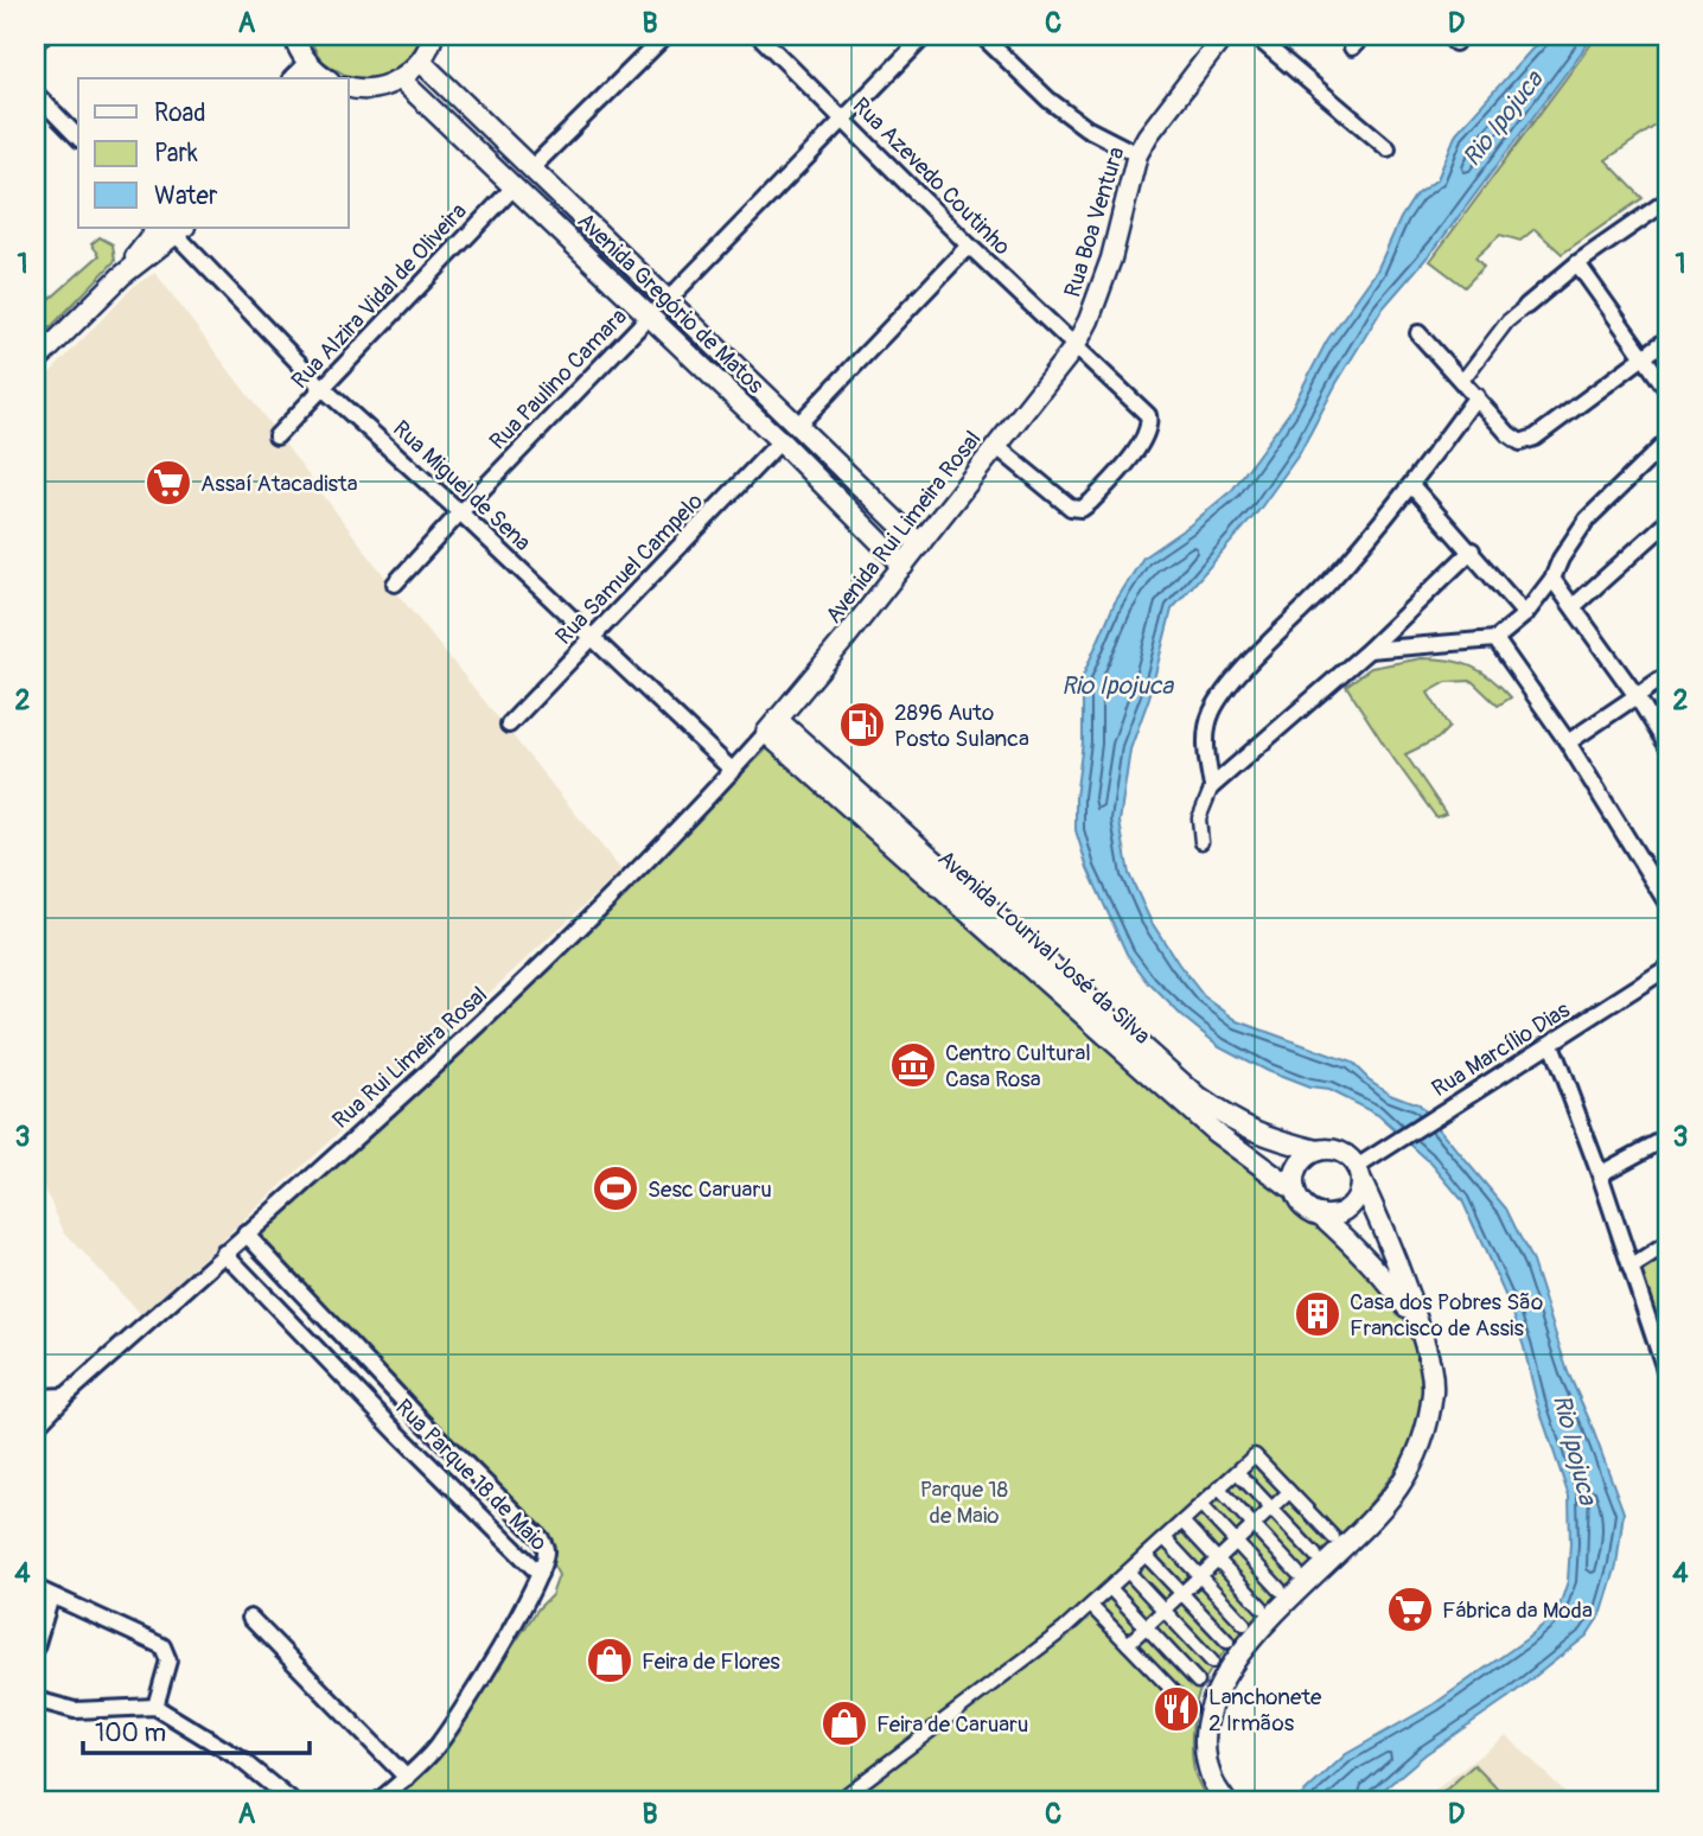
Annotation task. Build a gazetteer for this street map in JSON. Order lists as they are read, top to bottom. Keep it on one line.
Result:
{"streets":{"street":["Rua Azevedo Coutinho","Rua Boa Ventura","Rua Alzira Vidal de Oliveira","Avenida Gregório de Matos","Rua Paulino Camara","Rua Miguel de Sena","Avenida Rui Limeira Rosal","Rua Samuel Campelo","Avenida Lourival José da Silva","Rua Marcílio Dias","Rua Rui Limeira Rosal","Rua Parque 18 de Maio"]},"crossings":[["Rua Azevedo Coutinho","Rua Boa Ventura"],["Rua Azevedo Coutinho","Avenida Rui Limeira Rosal"],["Rua Boa Ventura","Avenida Rui Limeira Rosal"],["Rua Alzira Vidal de Oliveira","Avenida Gregório de Matos"],["Rua Alzira Vidal de Oliveira","Rua Miguel de Sena"],["Avenida Gregório de Matos","Rua Paulino Camara"],["Avenida Gregório de Matos","Avenida Rui Limeira Rosal"],["Avenida Gregório de Matos","Rua Samuel Campelo"],["Rua Paulino Camara","Rua Miguel de Sena"],["Rua Miguel de Sena","Rua Samuel Campelo"],["Rua Miguel de Sena","Rua Rui Limeira Rosal"],["Avenida Rui Limeira Rosal","Avenida Lourival José da Silva"],["Avenida Rui Limeira Rosal","Rua Rui Limeira Rosal"],["Avenida Lourival José da Silva","Rua Marcílio Dias"],["Avenida Lourival José da Silva","Rua Rui Limeira Rosal"],["Rua Rui Limeira Rosal","Rua Parque 18 de Maio"]],"water":["Rio Ipojuca"],"parks":["Parque 18 de Maio"],"places":{"supermarket":["Assaí Atacadista","Fábrica da Moda"],"fuel station":["2896 Auto Posto Sulanca"],"museum":["Centro Cultural Casa Rosa"],"sports":["Sesc Caruaru"],"building":["Casa dos Pobres São Francisco de Assis"],"shop":["Feira de Flores","Feira de Caruaru"],"restaurant":["Lanchonete 2 Irmãos"]},"legend":["Road","Park","Water"],"scale_bar":"100 m","grid":{"columns":["A","B","C","D"],"rows":["1","2","3","4"]}}
